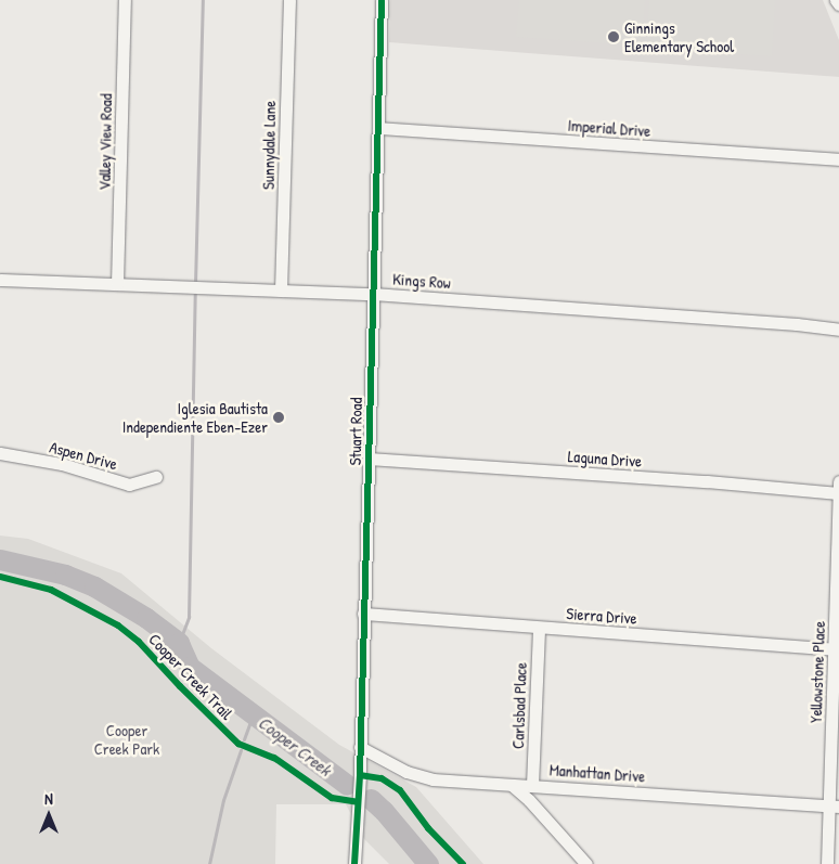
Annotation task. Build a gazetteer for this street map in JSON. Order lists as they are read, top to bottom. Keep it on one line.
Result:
{"streets":{"street":["Imperial Drive","Valley View Road","Sunnydale Lane","Kings Row","Stuart Road","Aspen Drive","Laguna Drive","Sierra Drive","Yellowstone Place","Carlsbad Place","Manhattan Drive"],"cycle path":["Cooper Creek Trail"]},"crossings":[["Imperial Drive","Stuart Road"],["Valley View Road","Kings Row"],["Sunnydale Lane","Kings Row"],["Kings Row","Stuart Road"],["Stuart Road","Laguna Drive"],["Stuart Road","Sierra Drive"],["Stuart Road","Manhattan Drive"],["Laguna Drive","Yellowstone Place"],["Sierra Drive","Yellowstone Place"],["Sierra Drive","Carlsbad Place"],["Yellowstone Place","Manhattan Drive"],["Carlsbad Place","Manhattan Drive"]],"water":["Cooper Creek"],"parks":["Cooper Creek Park"],"places":["Ginnings Elementary School","Iglesia Bautista Independiente Eben-Ezer"],"north":"top"}
